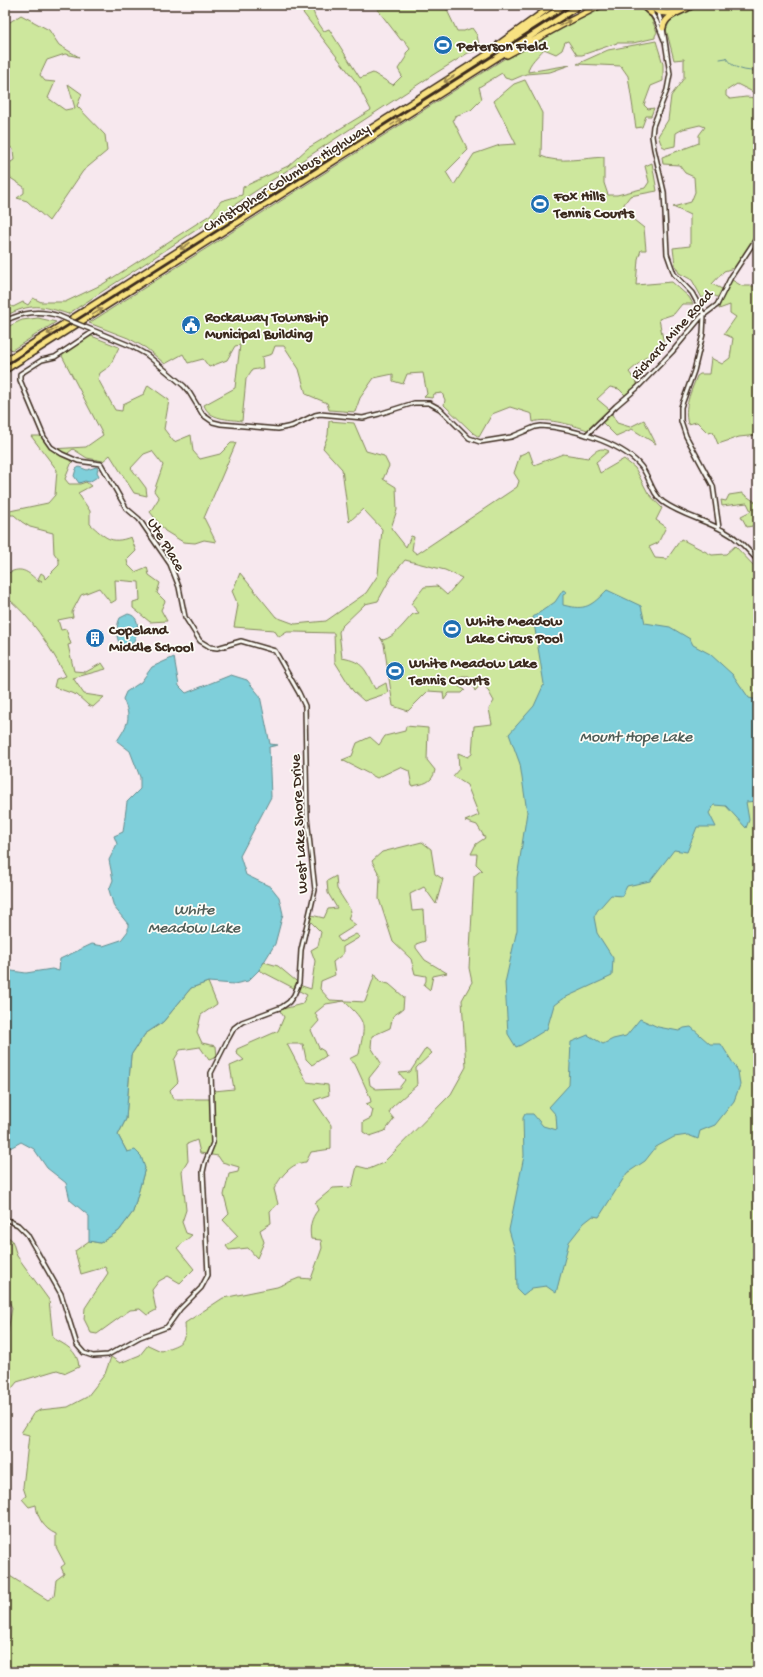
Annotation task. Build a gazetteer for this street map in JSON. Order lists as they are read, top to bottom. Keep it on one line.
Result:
{"streets":{"highway":["Christopher Columbus Highway"],"street":["Richard Mine Road","Ute Place","West Lake Shore Drive"]},"crossings":[["Ute Place","West Lake Shore Drive"]],"water":["Mount Hope Lake","White Meadow Lake"],"places":{"sports":["Peterson Field","Fox Hills Tennis Courts","White Meadow Lake Circus Pool","White Meadow Lake Tennis Courts"],"public building":["Rockaway Township Municipal Building"],"building":["Copeland Middle School"]}}
